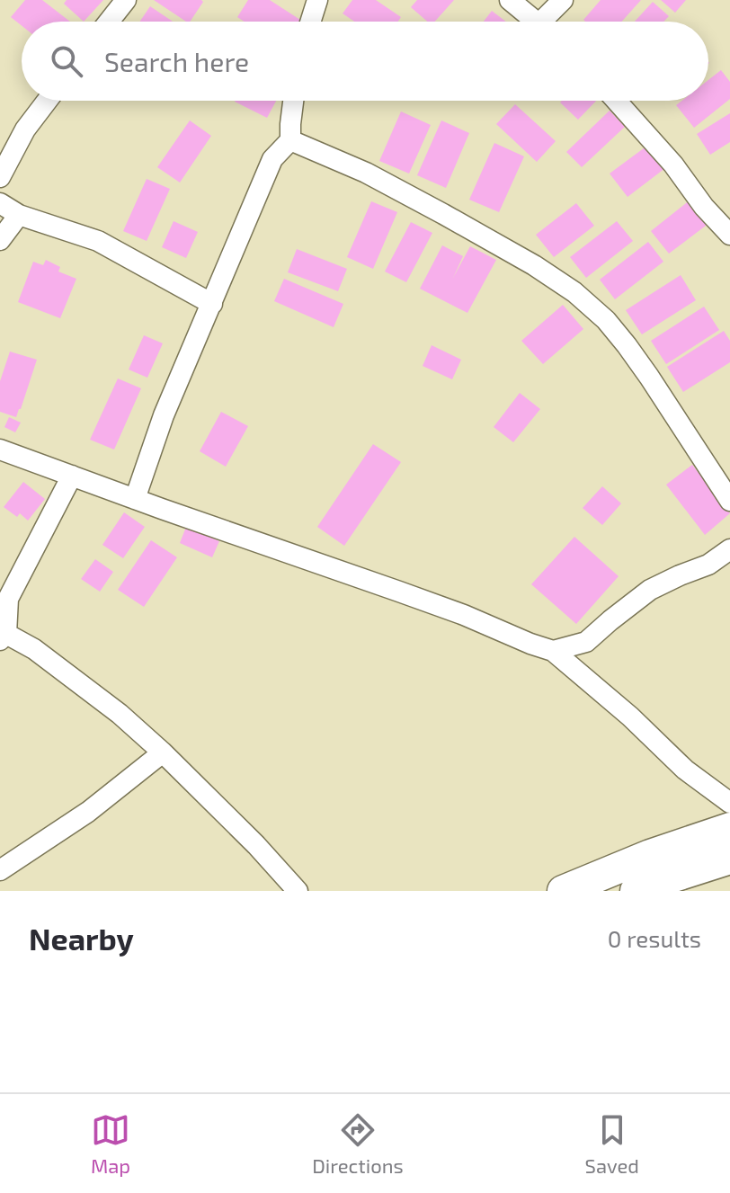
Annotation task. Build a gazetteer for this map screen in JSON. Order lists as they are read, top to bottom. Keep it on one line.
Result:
{"page":{"search":"Search here","heading":["Nearby","0 results"],"nav":["Map","Directions","Saved"]}}
